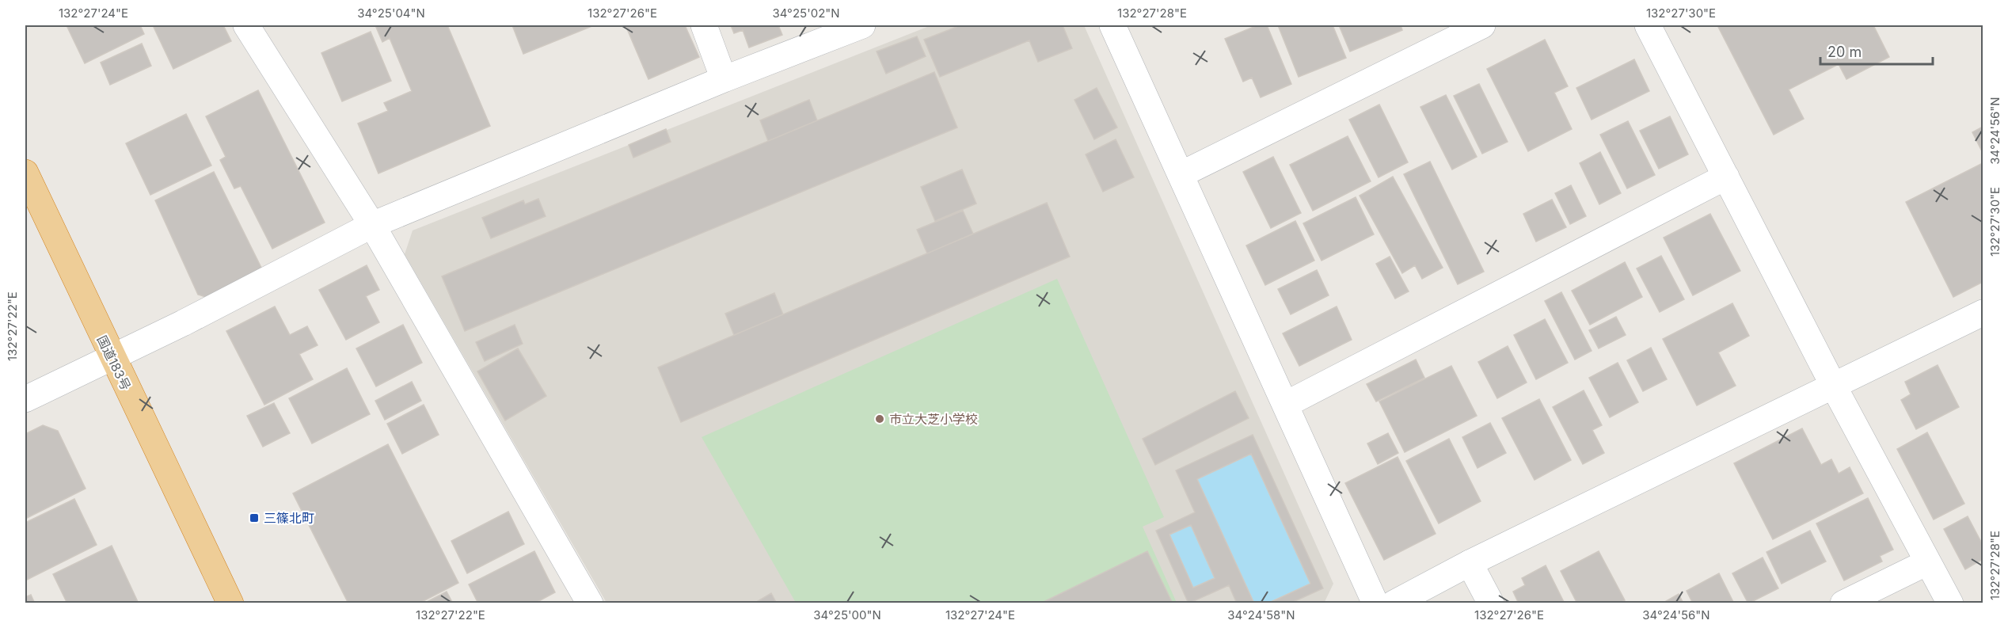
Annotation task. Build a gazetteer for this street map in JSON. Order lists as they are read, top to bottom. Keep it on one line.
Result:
{"streets":{"highway":["国道183号"]},"places":{"other":["市立大芝小学校"],"transit":["三篠北町"]},"scale_bar":"20 m","coordinates":["132°27'24\"E","34°25'04\"N","132°27'26\"E","34°25'02\"N","132°27'28\"E","132°27'30\"E","34°24'56\"N","132°27'22\"E","34°25'00\"N","34°24'58\"N"]}
